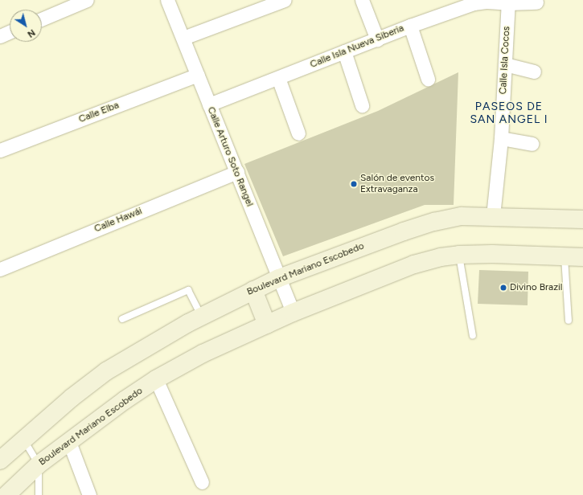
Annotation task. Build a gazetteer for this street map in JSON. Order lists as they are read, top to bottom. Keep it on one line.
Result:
{"streets":{"street":["Calle Isla Nueva Siberia","Calle Isla Cocos","Calle Elba","Calle Arturo Soto Rangel","Calle Hawái","Boulevard Mariano Escobedo"]},"crossings":[["Calle Isla Nueva Siberia","Calle Isla Cocos"],["Calle Isla Nueva Siberia","Calle Arturo Soto Rangel"],["Calle Isla Cocos","Boulevard Mariano Escobedo"],["Calle Elba","Calle Arturo Soto Rangel"],["Calle Arturo Soto Rangel","Calle Hawái"],["Calle Arturo Soto Rangel","Boulevard Mariano Escobedo"]],"districts":["PASEOS DE SAN ANGEL I"],"places":["Salón de eventos Extravaganza","Divino Brazil"],"north":"bottom right"}
